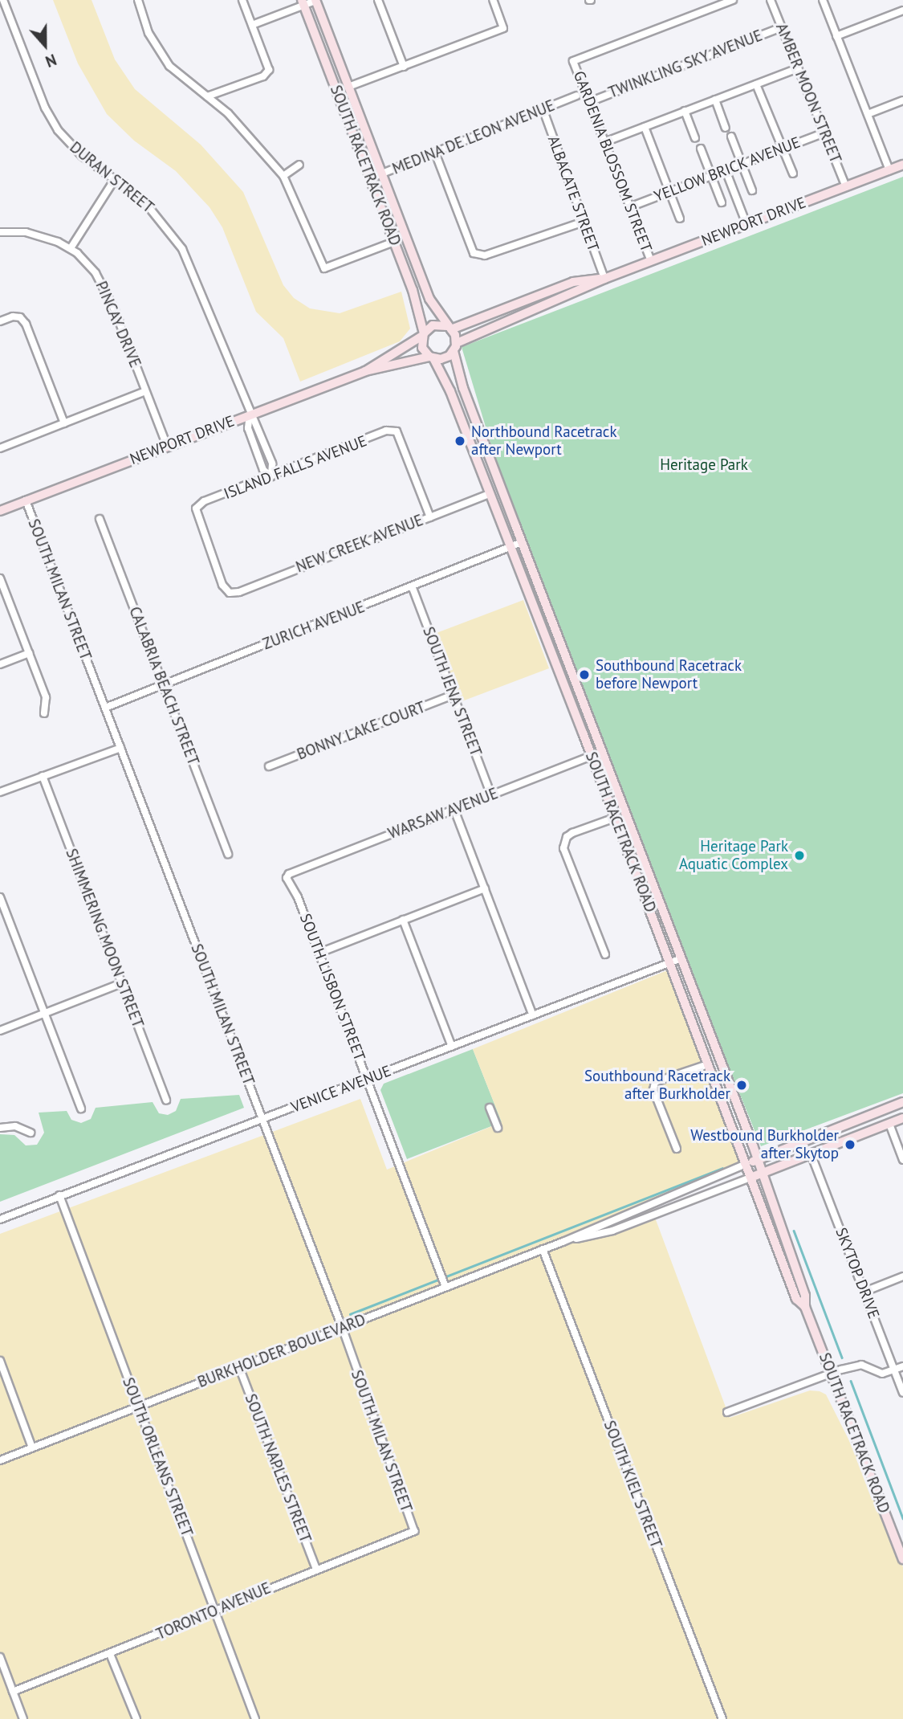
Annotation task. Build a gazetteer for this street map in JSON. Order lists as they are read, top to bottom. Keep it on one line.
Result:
{"streets":{"main road":["SOUTH RACETRACK ROAD","NEWPORT DRIVE","BURKHOLDER BOULEVARD"],"street":["TWINKLING SKY AVENUE","AMBER MOON STREET","MEDINA DE LEON AVENUE","GARDENIA BLOSSOM STREET","YELLOW BRICK AVENUE","DURAN STREET","ALBACATE STREET","PINCAY DRIVE","ISLAND FALLS AVENUE","NEW CREEK AVENUE","SOUTH MILAN STREET","ZURICH AVENUE","CALABRIA BEACH STREET","SOUTH JENA STREET","BONNY LAKE COURT","WARSAW AVENUE","SHIMMERING MOON STREET","SOUTH LISBON STREET","VENICE AVENUE","SKYTOP DRIVE","SOUTH ORLEANS STREET","SOUTH NAPLES STREET","SOUTH KIEL STREET","TORONTO AVENUE"]},"crossings":[["TWINKLING SKY AVENUE","AMBER MOON STREET"],["TWINKLING SKY AVENUE","GARDENIA BLOSSOM STREET"],["AMBER MOON STREET","YELLOW BRICK AVENUE"],["AMBER MOON STREET","NEWPORT DRIVE"],["MEDINA DE LEON AVENUE","SOUTH RACETRACK ROAD"],["MEDINA DE LEON AVENUE","ALBACATE STREET"],["GARDENIA BLOSSOM STREET","YELLOW BRICK AVENUE"],["GARDENIA BLOSSOM STREET","NEWPORT DRIVE"],["SOUTH RACETRACK ROAD","NEWPORT DRIVE"],["SOUTH RACETRACK ROAD","NEW CREEK AVENUE"],["SOUTH RACETRACK ROAD","ZURICH AVENUE"],["SOUTH RACETRACK ROAD","WARSAW AVENUE"],["SOUTH RACETRACK ROAD","VENICE AVENUE"],["SOUTH RACETRACK ROAD","BURKHOLDER BOULEVARD"],["DURAN STREET","NEWPORT DRIVE"],["ALBACATE STREET","NEWPORT DRIVE"],["NEWPORT DRIVE","PINCAY DRIVE"],["NEWPORT DRIVE","SOUTH MILAN STREET"],["ISLAND FALLS AVENUE","NEW CREEK AVENUE"],["SOUTH MILAN STREET","ZURICH AVENUE"],["SOUTH MILAN STREET","VENICE AVENUE"],["SOUTH MILAN STREET","BURKHOLDER BOULEVARD"],["SOUTH MILAN STREET","TORONTO AVENUE"],["ZURICH AVENUE","CALABRIA BEACH STREET"],["ZURICH AVENUE","SOUTH JENA STREET"],["SOUTH JENA STREET","BONNY LAKE COURT"],["SOUTH JENA STREET","WARSAW AVENUE"],["WARSAW AVENUE","SOUTH LISBON STREET"],["SOUTH LISBON STREET","VENICE AVENUE"],["SOUTH LISBON STREET","BURKHOLDER BOULEVARD"],["VENICE AVENUE","SOUTH ORLEANS STREET"],["SKYTOP DRIVE","BURKHOLDER BOULEVARD"],["BURKHOLDER BOULEVARD","SOUTH ORLEANS STREET"],["BURKHOLDER BOULEVARD","SOUTH NAPLES STREET"],["BURKHOLDER BOULEVARD","SOUTH KIEL STREET"],["SOUTH ORLEANS STREET","TORONTO AVENUE"],["SOUTH NAPLES STREET","TORONTO AVENUE"]],"parks":["Heritage Park"],"places":["Northbound Racetrack after Newport","Southbound Racetrack before Newport","Heritage Park Aquatic Complex","Southbound Racetrack after Burkholder","Westbound Burkholder after Skytop"],"north":"bottom"}
